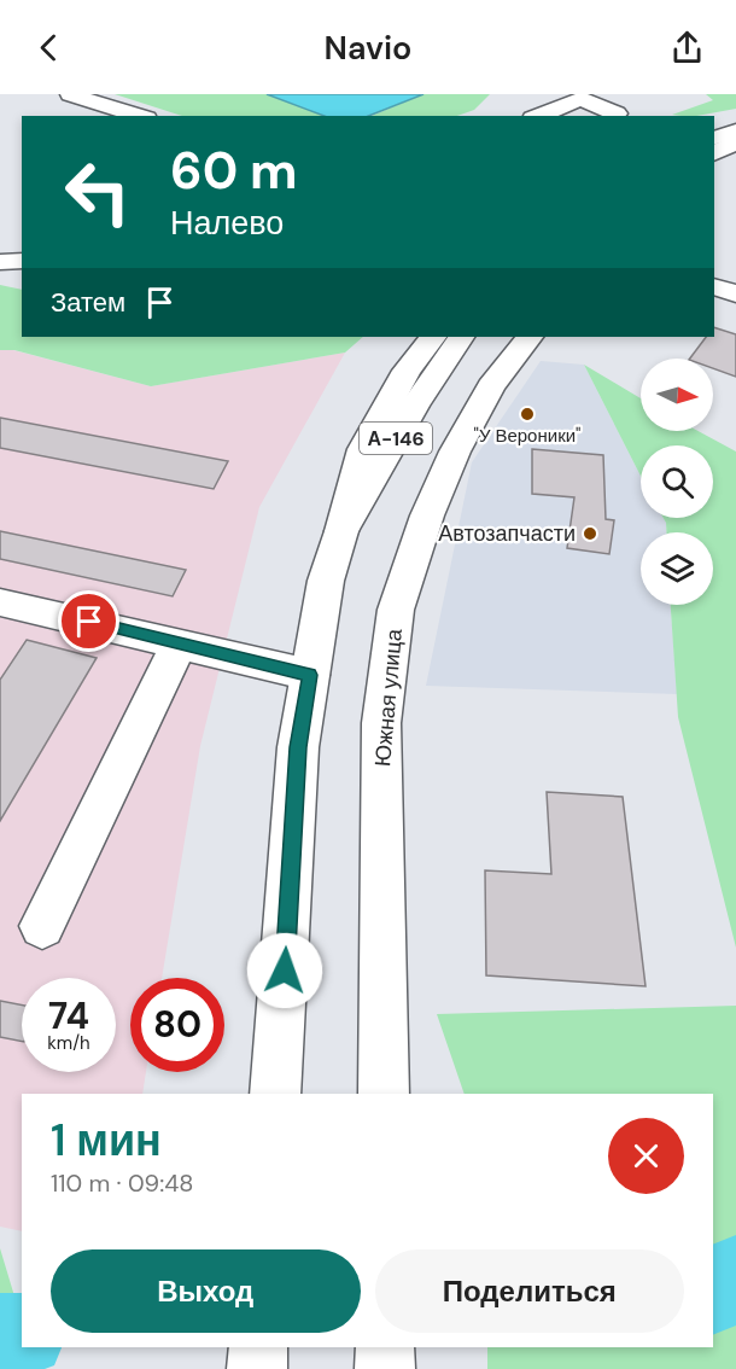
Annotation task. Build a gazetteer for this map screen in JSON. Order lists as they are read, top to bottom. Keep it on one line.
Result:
{"streets":{"main road":["А-146","Южная улица"]},"places":["\"У Вероники\"","Автозапчасти"],"north":"right","page":{"header":"Navio","turn":["60 m","Налево"],"then":"Затем","speed":"74 km/h","limit":"80","heading":["1 мин","110 m · 09:48"],"buttons":["Выход","Поделиться"]}}
